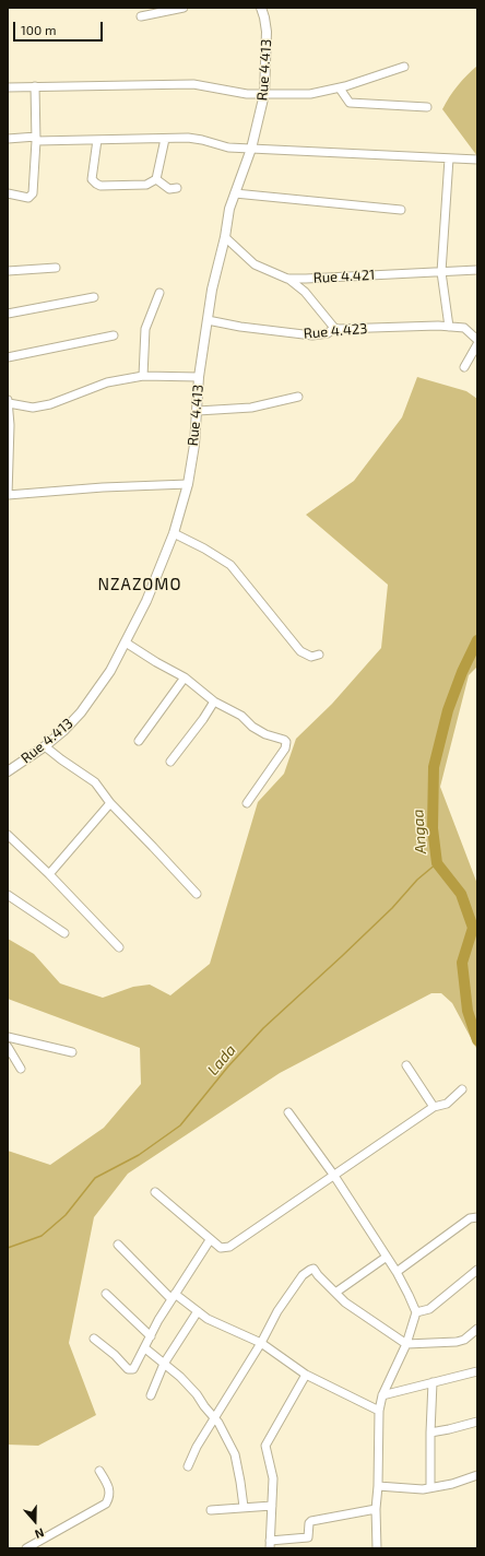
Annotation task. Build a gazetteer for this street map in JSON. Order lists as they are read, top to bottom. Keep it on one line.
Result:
{"streets":{"street":["Rue 4.413","Rue 4.421","Rue 4.423"]},"crossings":[["Rue 4.413","Rue 4.421"],["Rue 4.413","Rue 4.423"]],"districts":["NZAZOMO"],"water":["Angaa","Lada"],"scale_bar":"100 m","north":"bottom"}
